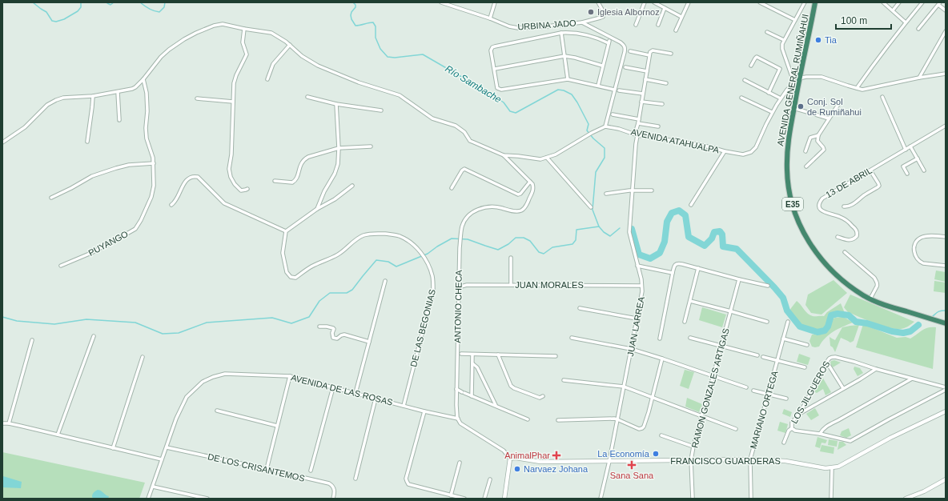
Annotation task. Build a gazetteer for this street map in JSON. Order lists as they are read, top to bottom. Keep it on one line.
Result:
{"streets":{"highway":["AVENIDA GENERAL RUMIÑAHUI","E35"],"street":["URBINA JADO","AVENIDA ATAHUALPA","13 DE ABRIL","PUYANGO","JUAN MORALES","ANTONIO CHECA","JUAN LARREA","DE LAS BEGONIAS","RAMON GONZALES ARTIGAS","AVENIDA DE LAS ROSAS","LOS JILGUEROS","MARIANO ORTEGA","FRANCISCO GUARDERAS","DE LOS CRISANTEMOS"]},"crossings":[["URBINA JADO","AVENIDA ATAHUALPA"],["AVENIDA GENERAL RUMIÑAHUI","AVENIDA ATAHUALPA"],["AVENIDA ATAHUALPA","JUAN LARREA"],["JUAN MORALES","ANTONIO CHECA"],["JUAN MORALES","JUAN LARREA"],["ANTONIO CHECA","AVENIDA DE LAS ROSAS"],["JUAN LARREA","FRANCISCO GUARDERAS"],["DE LAS BEGONIAS","AVENIDA DE LAS ROSAS"],["RAMON GONZALES ARTIGAS","FRANCISCO GUARDERAS"],["AVENIDA DE LAS ROSAS","DE LOS CRISANTEMOS"],["MARIANO ORTEGA","FRANCISCO GUARDERAS"]],"water":["Río Sambache"],"places":{"other":["Iglesia Albornoz","Tia","Conj. Sol de Rumiñahui","La Economía","Narvaez Johana"],"health":["AnimalPhar","Sana Sana"]},"scale_bar":"100 m"}
